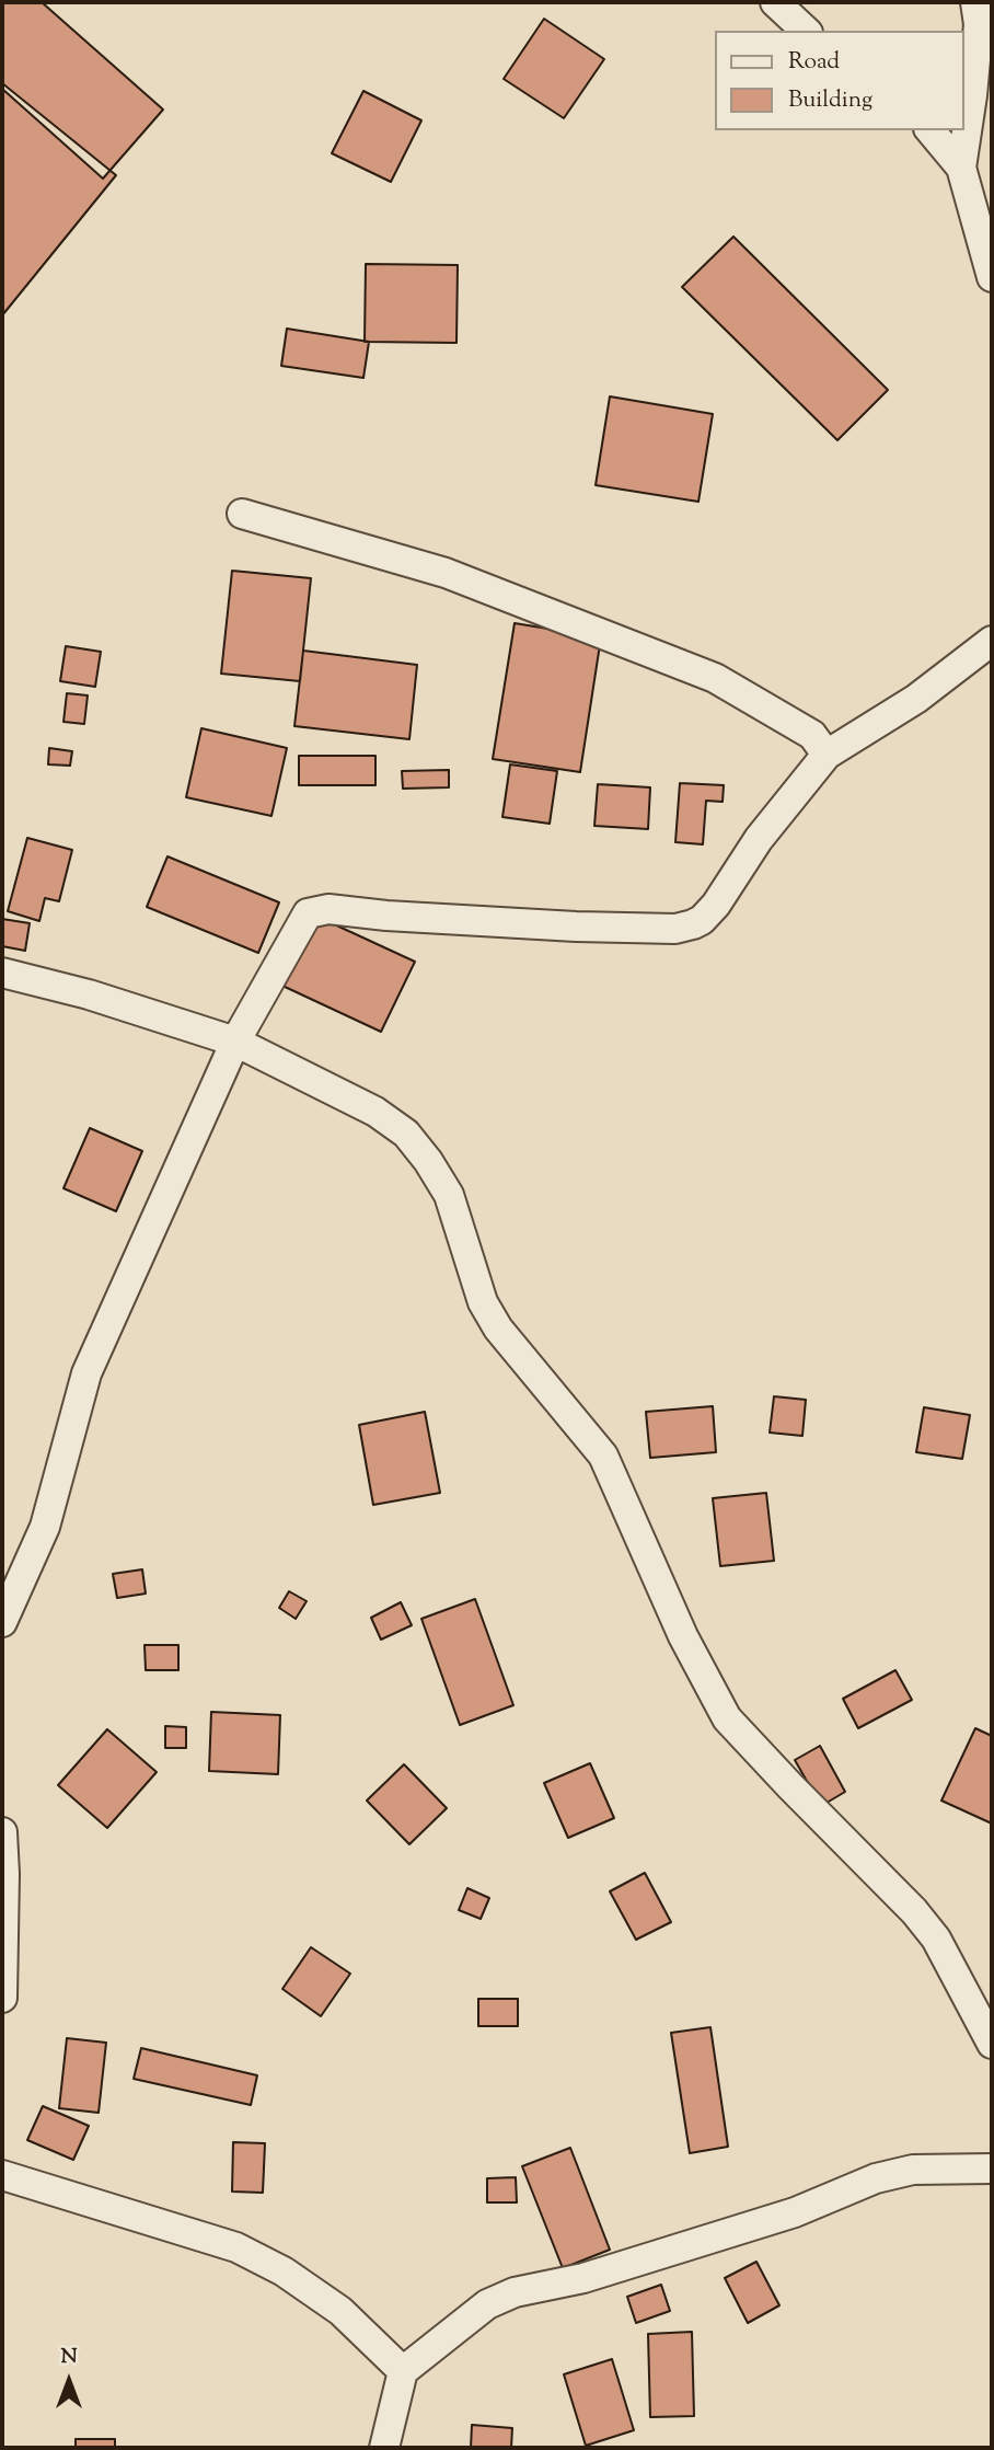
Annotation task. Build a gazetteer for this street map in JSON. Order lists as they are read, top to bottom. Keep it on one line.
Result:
{"legend":["Road","Building"],"north":"top"}
